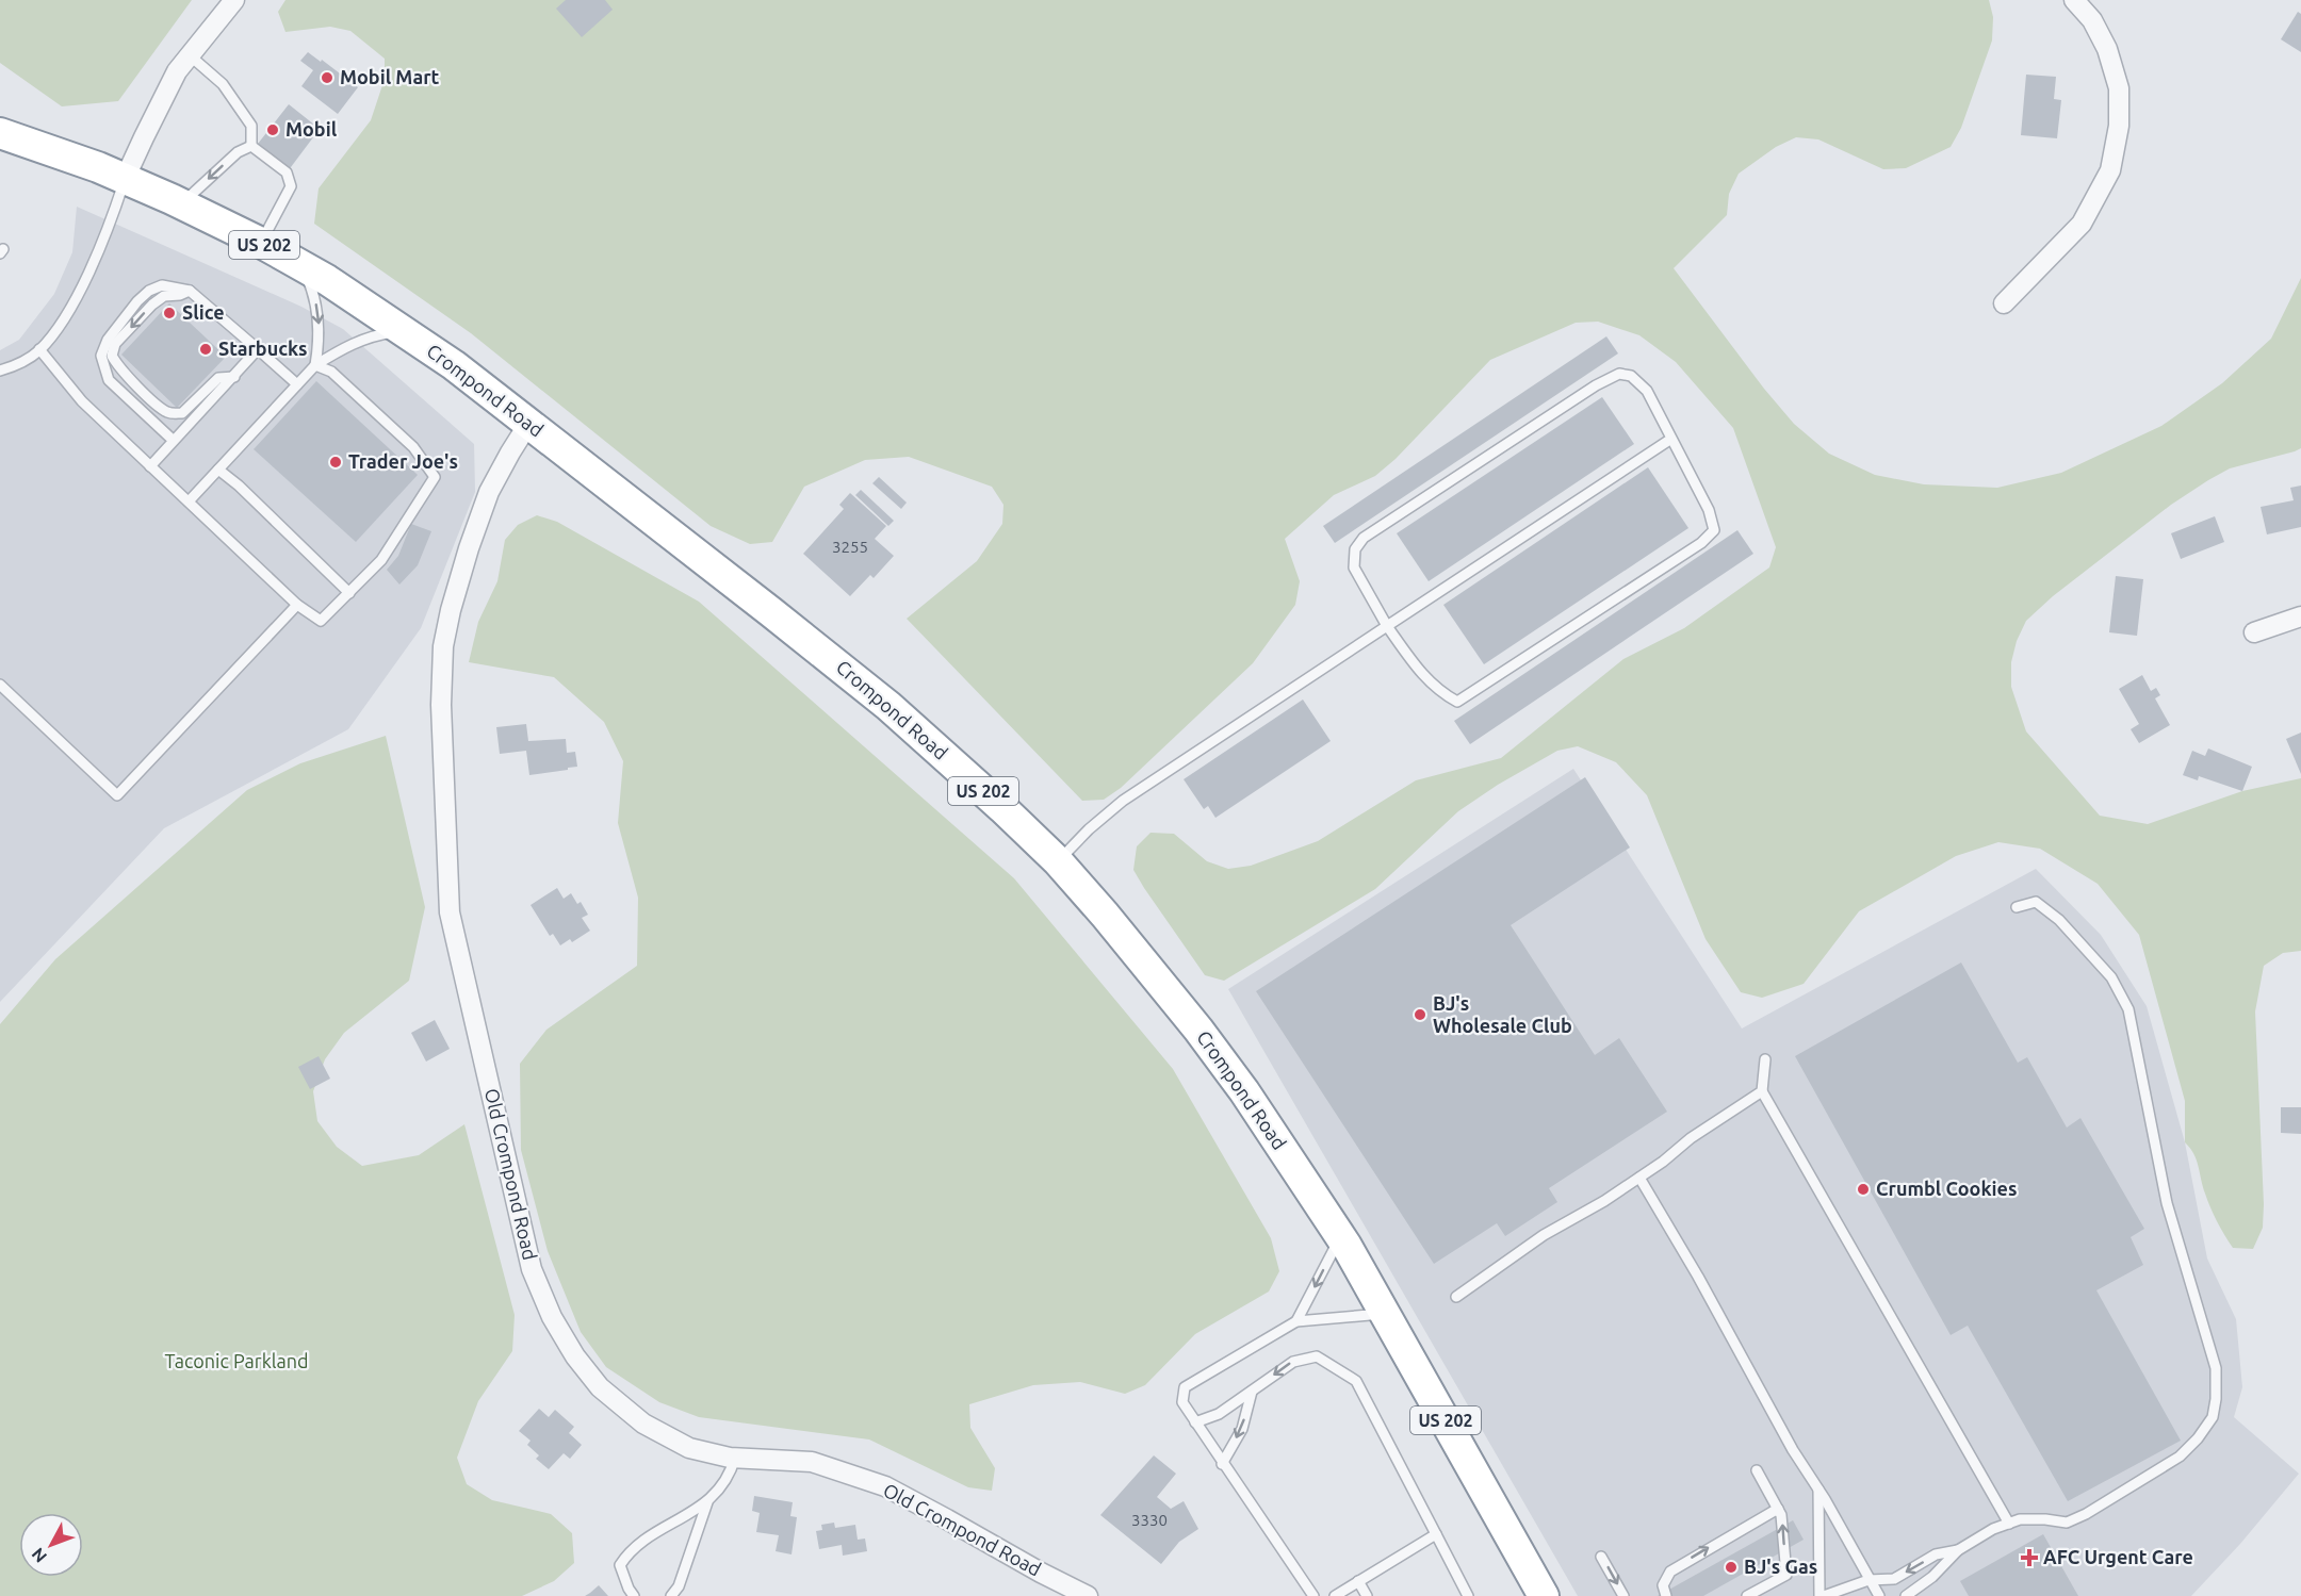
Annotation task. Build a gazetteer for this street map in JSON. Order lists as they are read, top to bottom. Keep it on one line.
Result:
{"streets":{"highway":["US 202","Crompond Road"],"street":["Old Crompond Road"]},"crossings":[["Crompond Road","Old Crompond Road"]],"parks":["Taconic Parkland"],"places":{"other":["Mobil Mart","Mobil","Slice","Starbucks","Trader Joe's","BJ's Wholesale Club","Crumbl Cookies","BJ's Gas"],"health":["AFC Urgent Care"]},"house_numbers":["3255","3330"],"north":"bottom left"}
